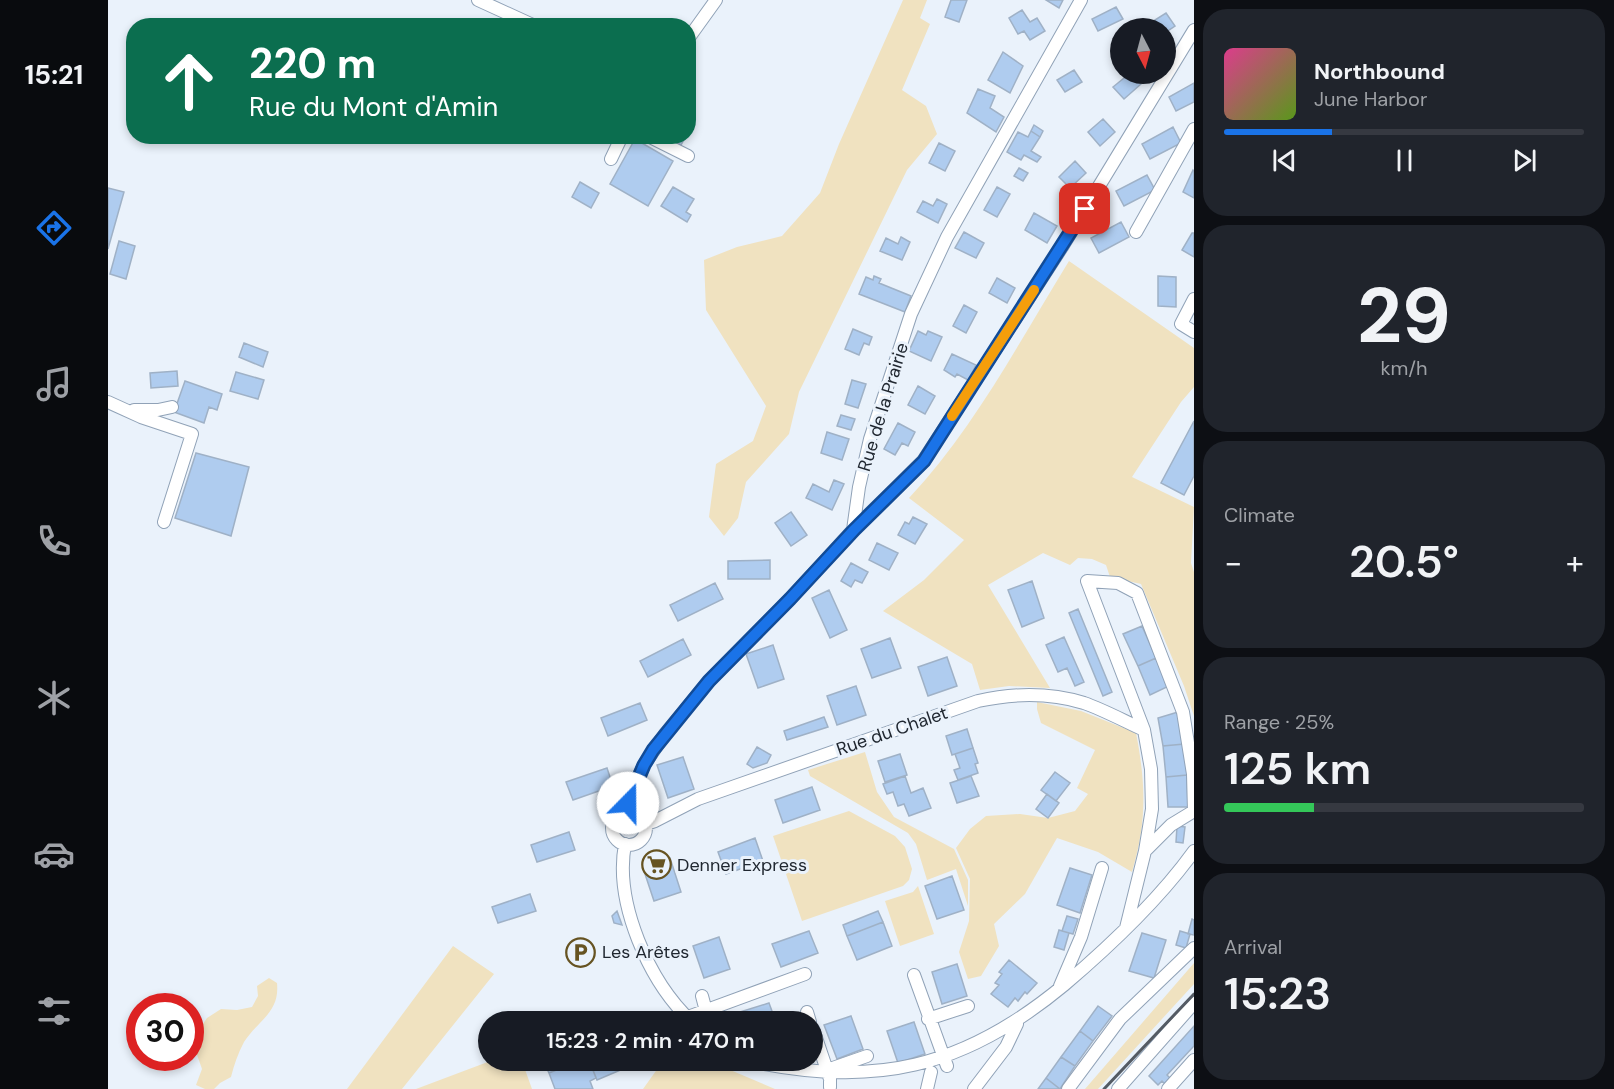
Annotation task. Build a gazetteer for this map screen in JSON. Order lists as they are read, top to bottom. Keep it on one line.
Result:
{"streets":{"street":["Rue de la Prairie","Rue du Chalet"]},"places":{"supermarket":["Denner Express"],"parking":["Les Arêtes"]},"north":"bottom","page":{"tabs":"15:21","turn":["220 m","Rue du Mont d'Amin"],"song":["Northbound","June Harbor"],"tile":[["29","km/h"],"Climate",["Range · 25%","125 km"],["Arrival","15:23"]],"heat":["−","20.5°","+"],"limit":"30","trip":"15:23 · 2 min · 470 m"}}
